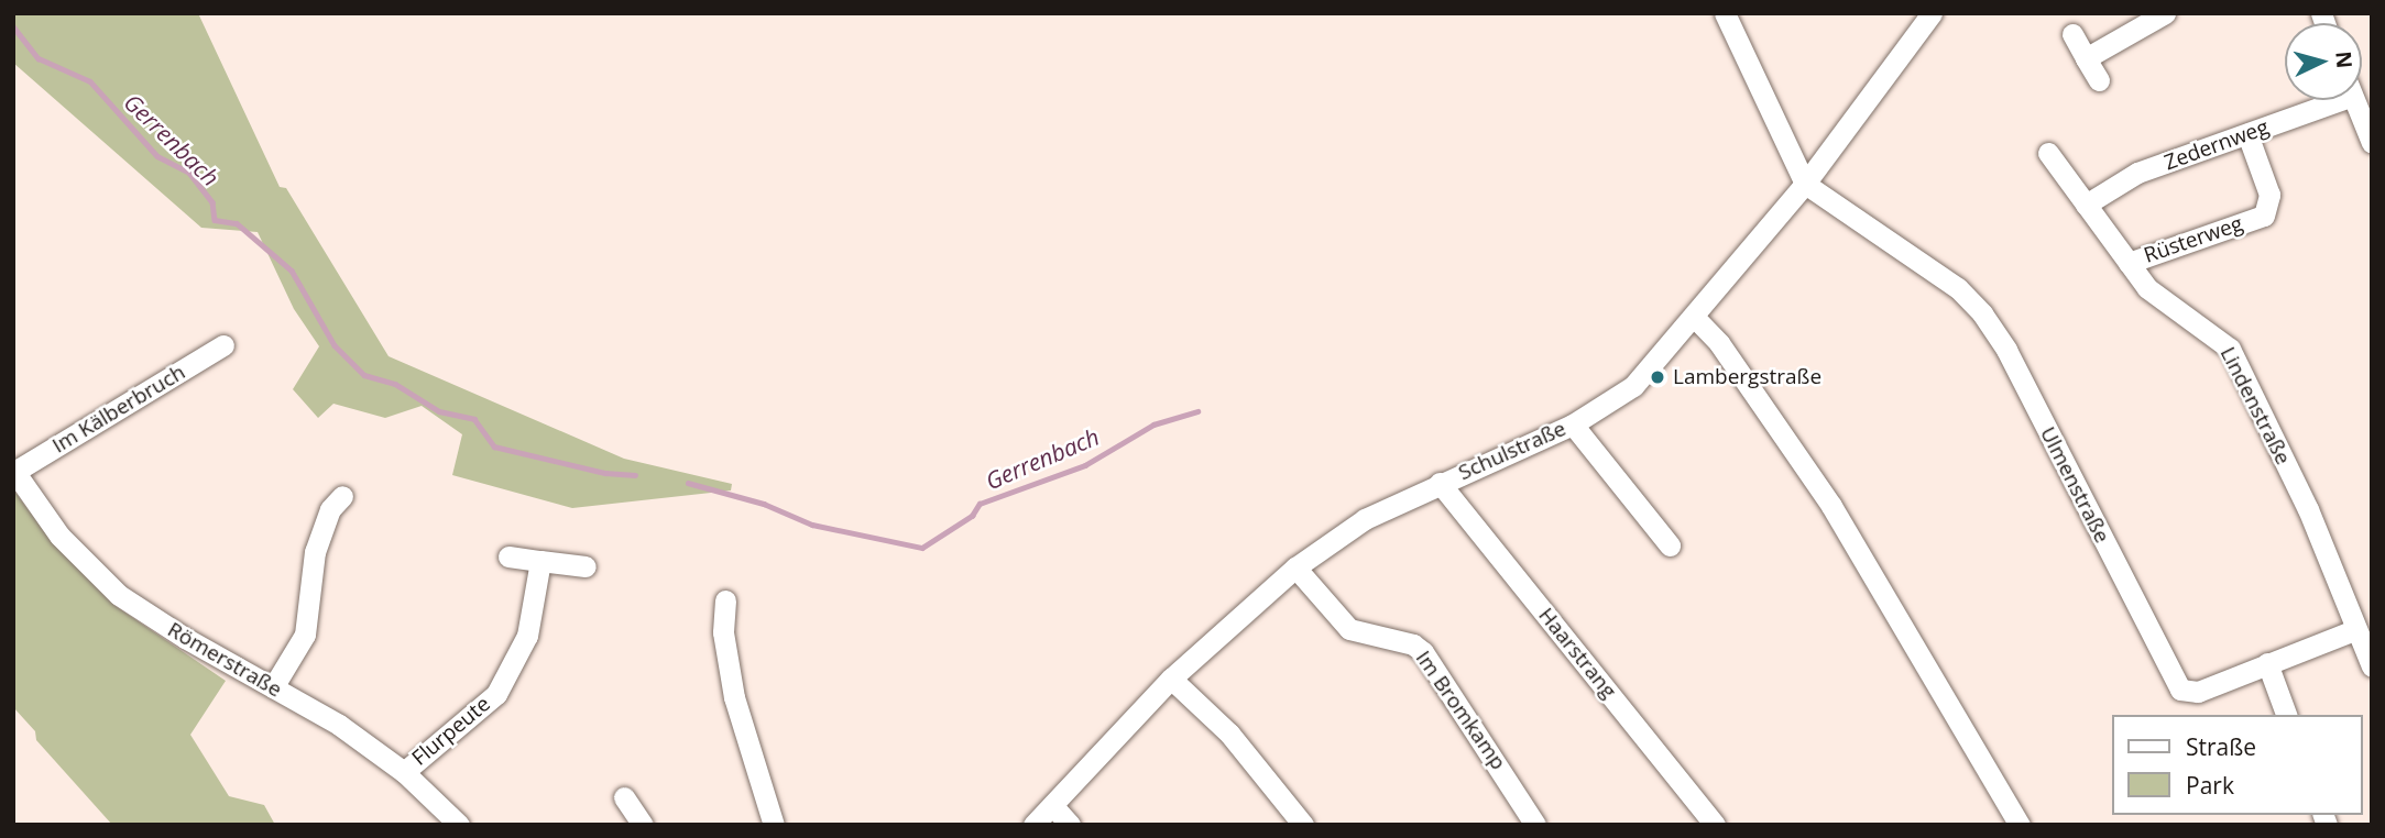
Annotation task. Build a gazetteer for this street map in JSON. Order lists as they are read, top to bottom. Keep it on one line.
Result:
{"streets":{"street":["Zedernweg","Rüsterweg","Lindenstraße","Im Kälberbruch","Schulstraße","Ulmenstraße","Haarstrang","Römerstraße","Im Bromkamp","Flurpeute"]},"crossings":[["Zedernweg","Rüsterweg"],["Zedernweg","Lindenstraße"],["Rüsterweg","Lindenstraße"],["Lindenstraße","Ulmenstraße"],["Im Kälberbruch","Römerstraße"],["Schulstraße","Ulmenstraße"],["Schulstraße","Haarstrang"],["Schulstraße","Im Bromkamp"],["Römerstraße","Flurpeute"]],"water":["Gerrenbach"],"places":["Lambergstraße"],"legend":["Straße","Park"],"north":"right"}
